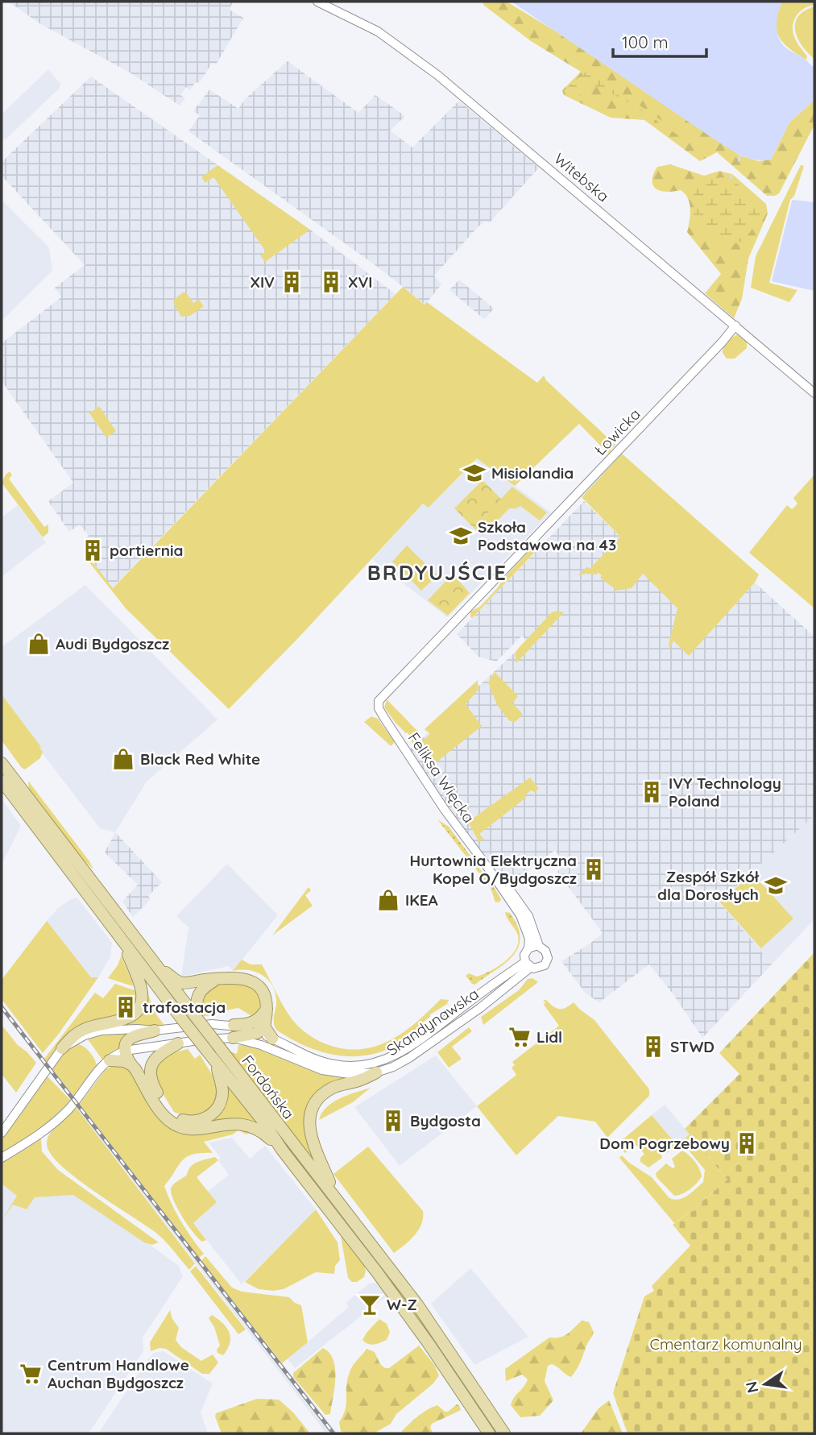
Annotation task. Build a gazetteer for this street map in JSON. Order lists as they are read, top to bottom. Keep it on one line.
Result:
{"streets":{"main road":["Fordońska"],"street":["Witebska","Łowicka","Feliksa Więcka","Skandynawska"]},"crossings":[["Witebska","Łowicka"],["Łowicka","Feliksa Więcka"],["Feliksa Więcka","Skandynawska"]],"districts":["BRDYUJŚCIE"],"parks":["Cmentarz komunalny"],"places":{"building":["XIV","XVI","portiernia","IVY Technology Poland","Hurtownia Elektryczna Kopel O/Bydgoszcz","trafostacja","STWD","Bydgosta","Dom Pogrzebowy"],"school or university":["Misiolandia","Szkoła Podstawowa na 43","Zespół Szkół dla Dorosłych"],"shop":["Audi Bydgoszcz","Black Red White","IKEA"],"supermarket":["Lidl","Centrum Handlowe Auchan Bydgoszcz"],"bar":["W-Z"]},"scale_bar":"100 m","north":"left"}
